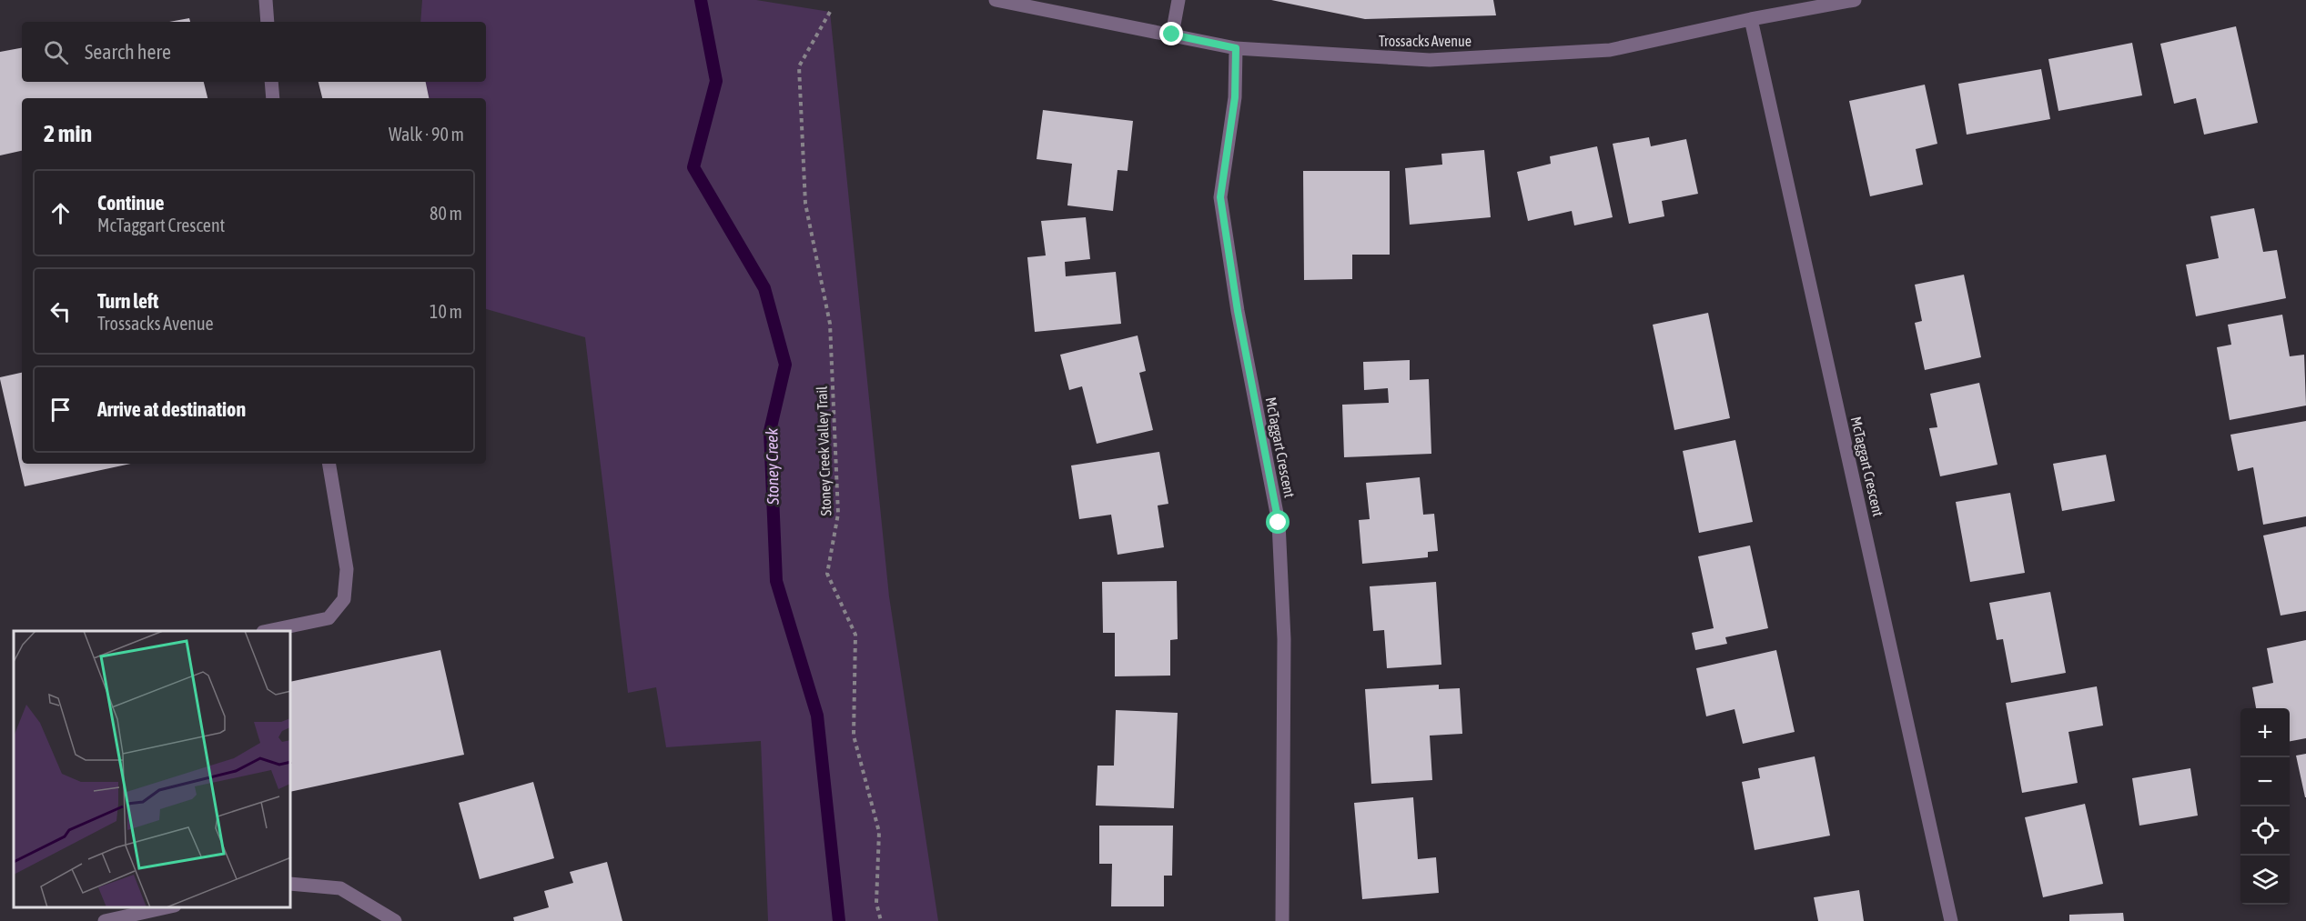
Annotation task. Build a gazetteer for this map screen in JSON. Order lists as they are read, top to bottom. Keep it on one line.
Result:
{"streets":{"street":["Trossacks Avenue","McTaggart Crescent"],"path":["Stoney Creek Valley Trail"]},"crossings":[["Trossacks Avenue","McTaggart Crescent"]],"water":["Stoney Creek"],"page":{"search":"Search here","heading":["2 min","Walk · 90 m"],"list":[["Continue","McTaggart Crescent","80 m"],["Turn left","Trossacks Avenue","10 m"],"Arrive at destination"],"map_buttons":["+","−"]}}
